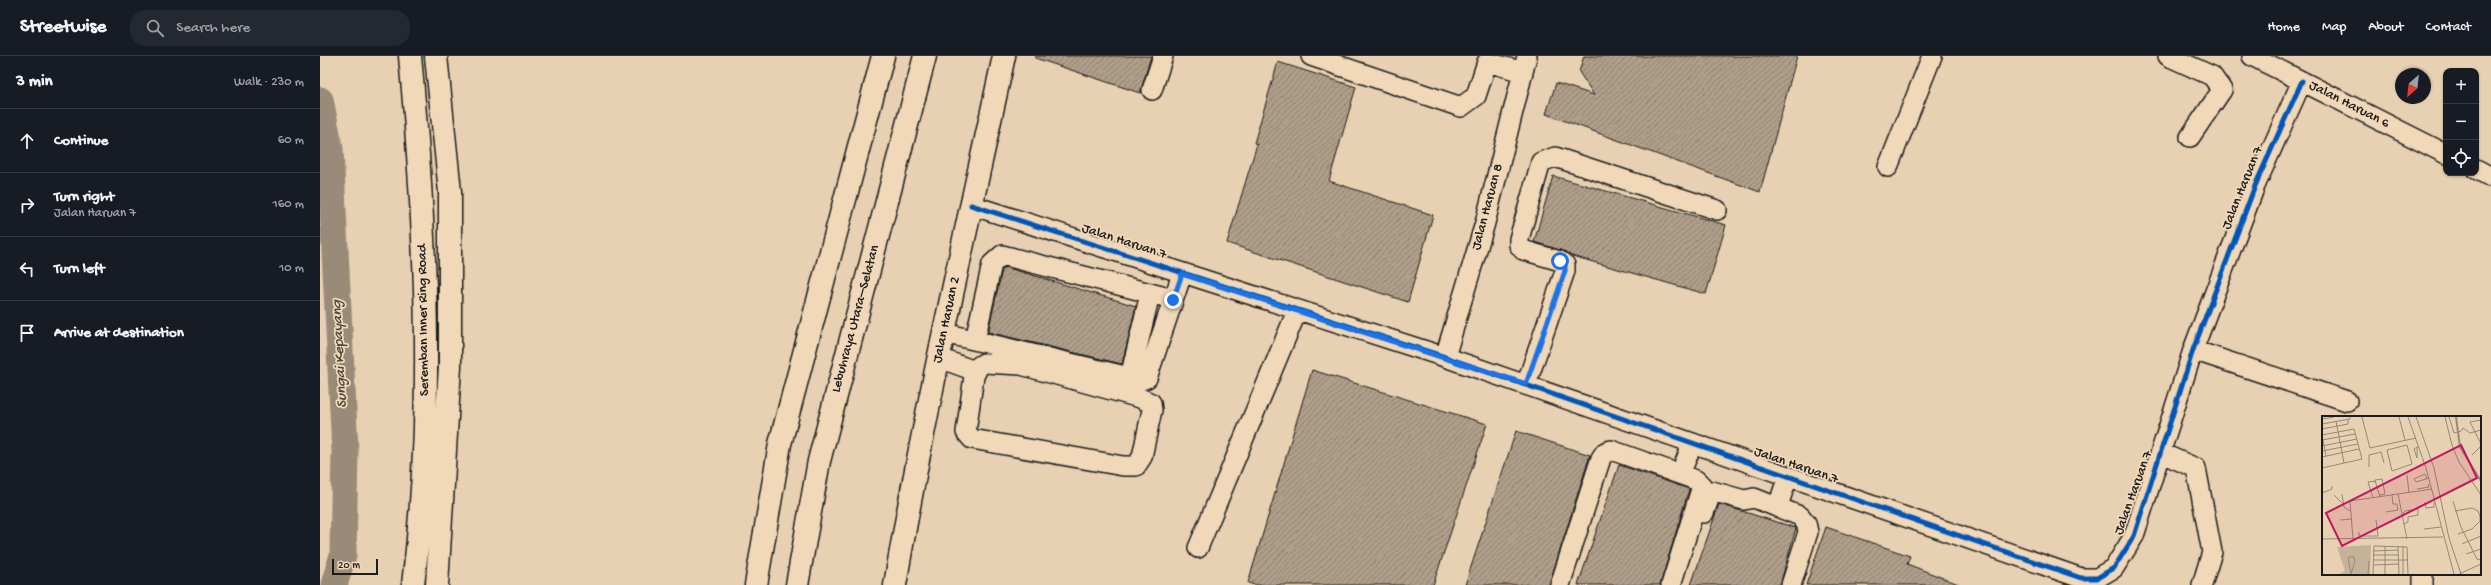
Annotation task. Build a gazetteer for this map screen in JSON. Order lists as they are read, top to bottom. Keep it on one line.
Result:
{"streets":{"main road":["Lebuhraya Utara–Selatan","Seremban Inner Ring Road","Jalan Haruan 2"],"street":["Jalan Haruan 6","Jalan Haruan 7","Jalan Haruan 8"]},"crossings":[["Jalan Haruan 6","Jalan Haruan 7"],["Jalan Haruan 7","Jalan Haruan 8"],["Jalan Haruan 7","Jalan Haruan 2"]],"water":["Sungai Kepayang"],"scale_bar":"20 m","north":"bottom left","page":{"header":"Streetwise","search":"Search here","nav":["Home","Map","About","Contact"],"heading":["3 min","Walk · 230 m"],"map_buttons":["+","−"],"list":[["Continue","60 m"],["Turn right","Jalan Haruan 7","160 m"],["Turn left","10 m"],"Arrive at destination"],"scale":"20 m"}}
